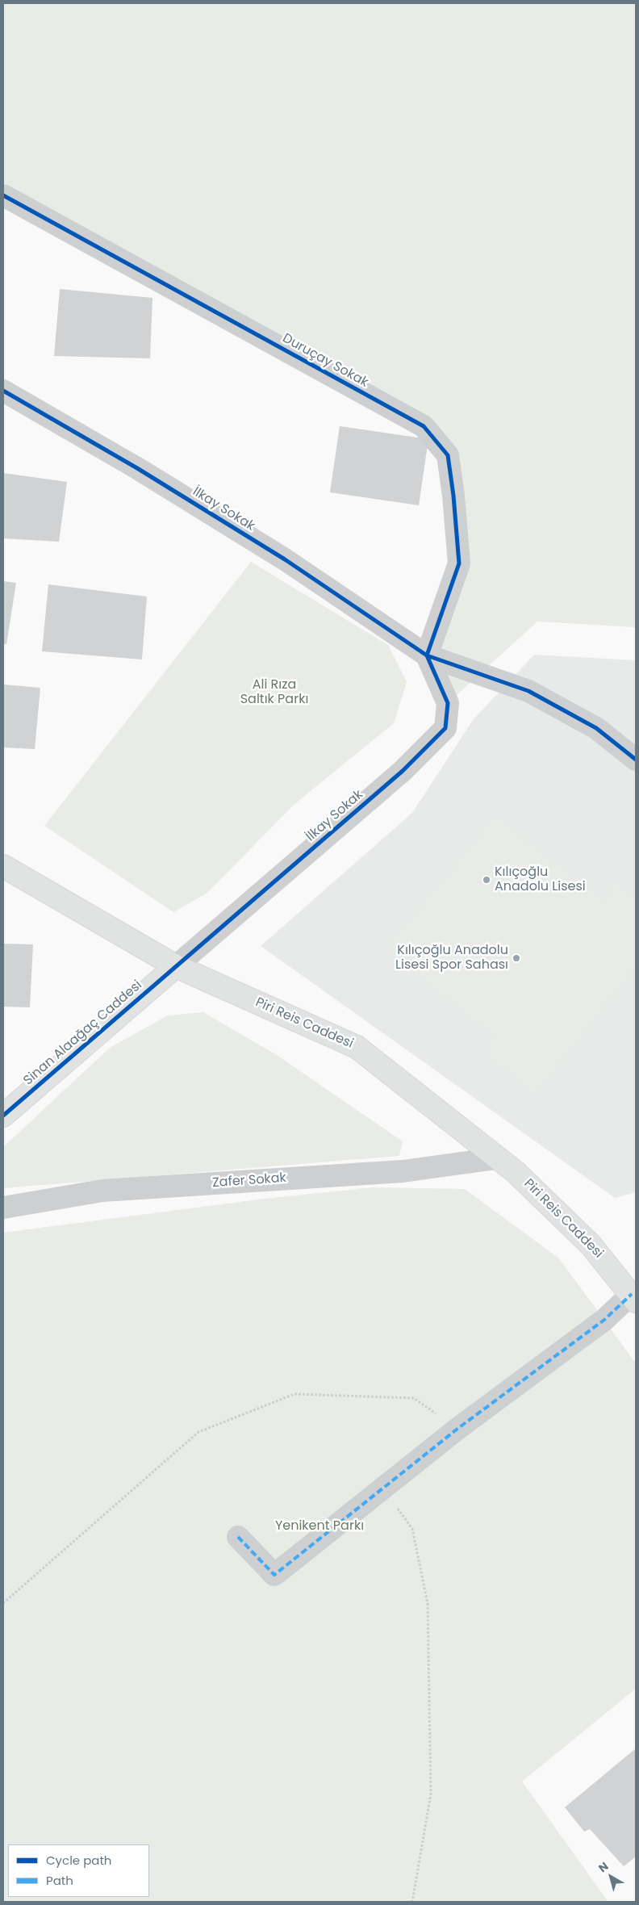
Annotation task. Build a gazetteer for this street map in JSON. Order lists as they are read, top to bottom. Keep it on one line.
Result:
{"streets":{"main road":["Piri Reis Caddesi","Sinan Alaağaç Caddesi"],"street":["Duruçay Sokak","İlkay Sokak","Zafer Sokak"]},"crossings":[["Duruçay Sokak","İlkay Sokak"],["İlkay Sokak","Piri Reis Caddesi"],["İlkay Sokak","Sinan Alaağaç Caddesi"],["Piri Reis Caddesi","Sinan Alaağaç Caddesi"],["Piri Reis Caddesi","Zafer Sokak"]],"parks":["Ali Rıza Saltık Parkı","Yenikent Parkı"],"places":["Kılıçoğlu Anadolu Lisesi","Kılıçoğlu Anadolu Lisesi Spor Sahası"],"legend":["Cycle path","Path"],"north":"top left"}
